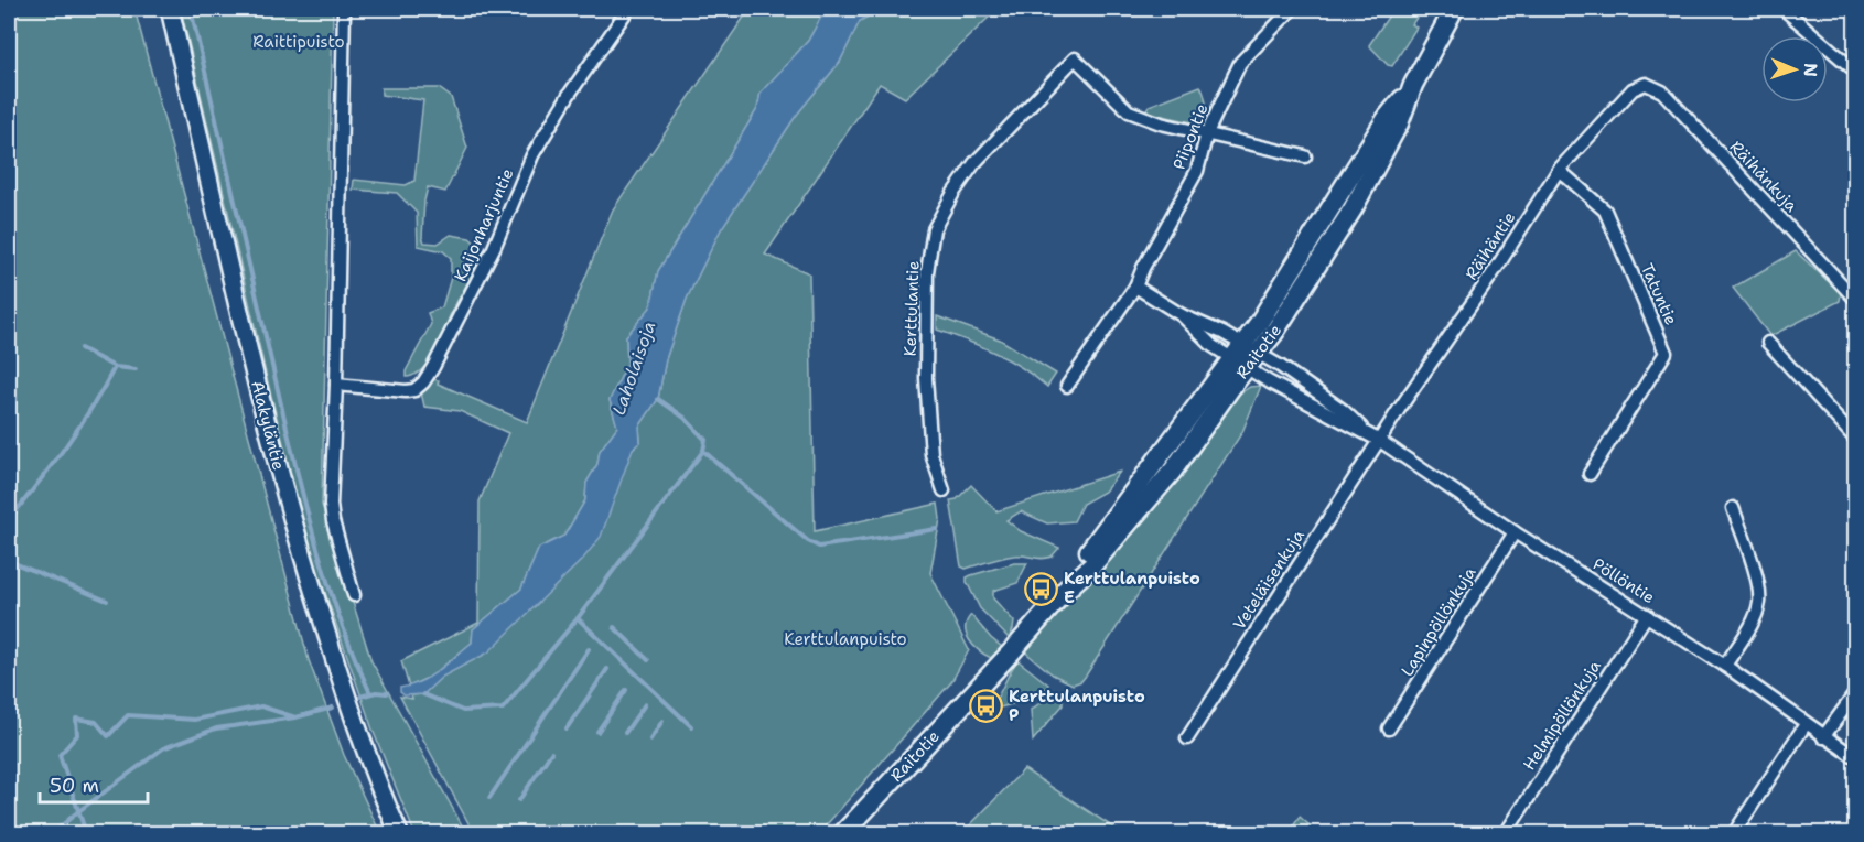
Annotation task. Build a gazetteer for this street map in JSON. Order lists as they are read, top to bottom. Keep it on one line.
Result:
{"streets":{"main road":["Raitotie","Alakyläntie"],"street":["Piipontie","Räihänkuja","Kaijonharjuntie","Räihäntie","Tatuntie","Kerttulantie","Veteläisenkuja","Pöllöntie","Lapinpöllönkuja","Helmipöllönkuja"]},"crossings":[["Piipontie","Kerttulantie"],["Räihänkuja","Räihäntie"],["Räihäntie","Tatuntie"],["Räihäntie","Veteläisenkuja"],["Räihäntie","Pöllöntie"],["Raitotie","Pöllöntie"],["Veteläisenkuja","Pöllöntie"],["Pöllöntie","Lapinpöllönkuja"],["Pöllöntie","Helmipöllönkuja"]],"water":["Laholaisoja"],"parks":["Raittipuisto","Kerttulanpuisto"],"places":{"bus stop":["Kerttulanpuisto E","Kerttulanpuisto P"]},"scale_bar":"50 m","north":"right"}
